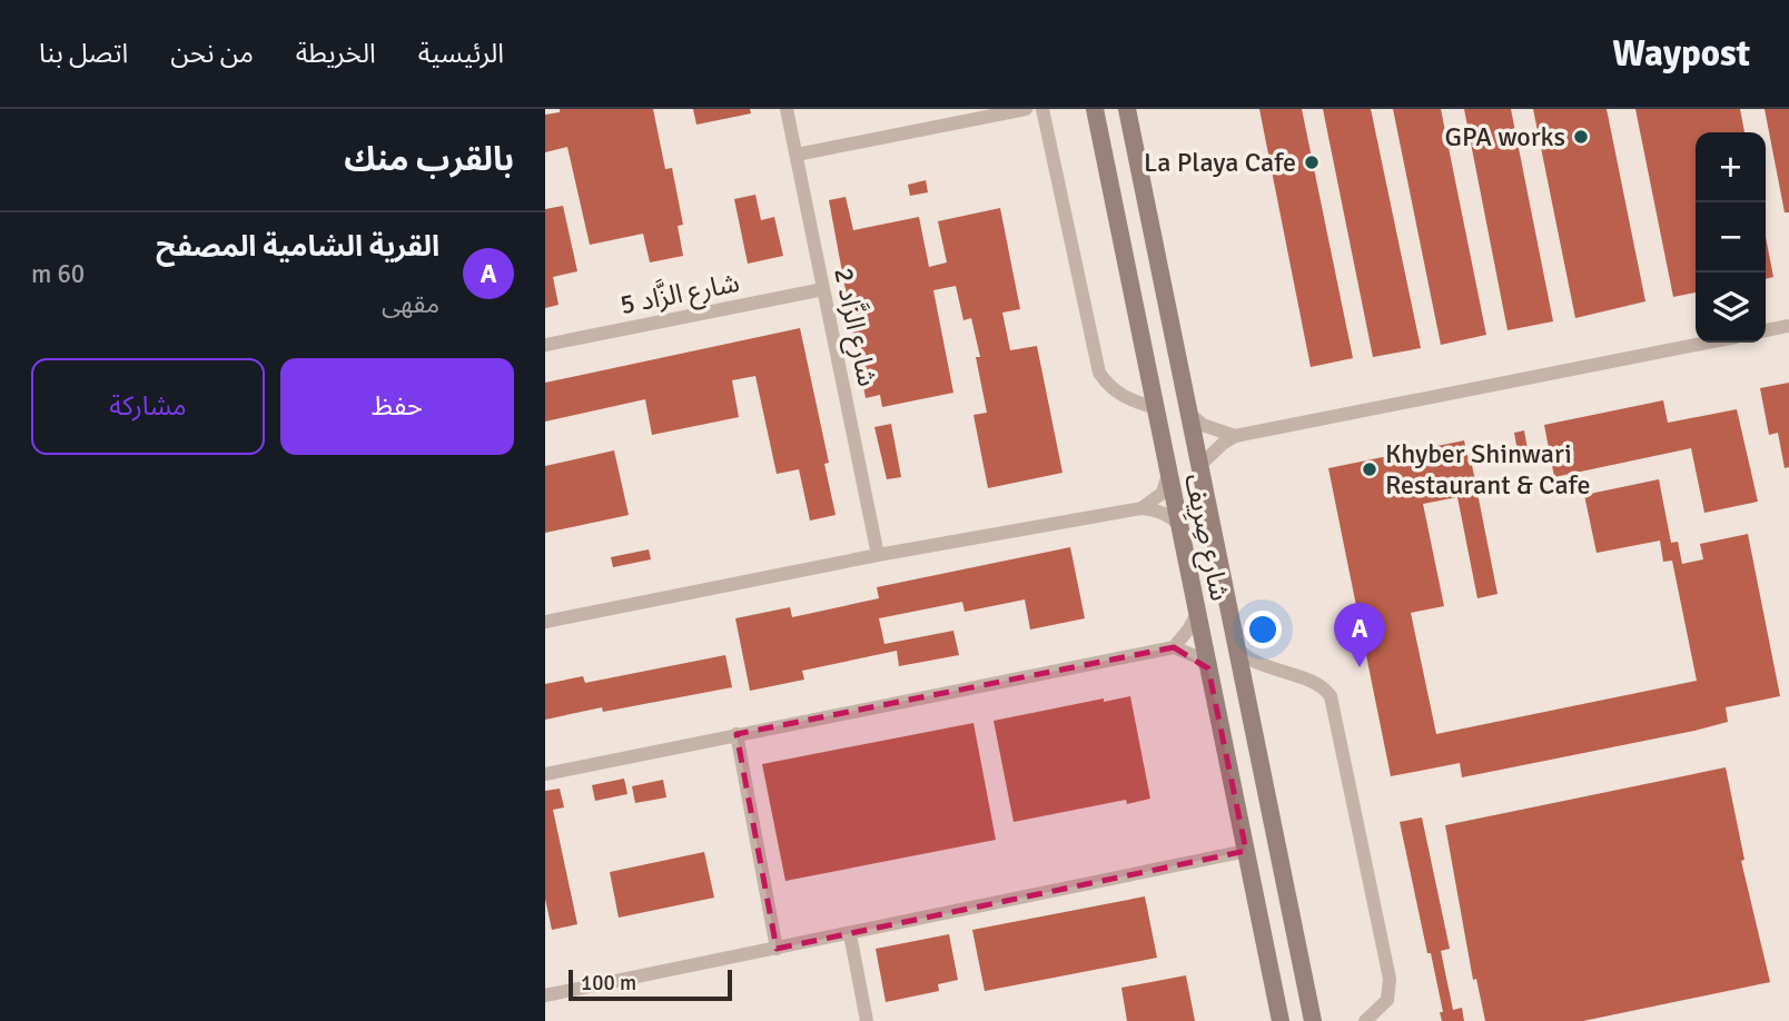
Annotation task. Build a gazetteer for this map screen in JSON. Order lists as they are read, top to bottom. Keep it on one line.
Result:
{"streets":{"main road":["شارع صِرِيف"],"street":["شارع الزَّاد 5","شارع الزَّاد 2"]},"crossings":[["شارع الزَّاد 5","شارع الزَّاد 2"]],"places":["GPA works","La Playa Cafe","Khyber Shinwari Restaurant & Cafe"],"scale_bar":"100 m","page":{"header":"Waypost","nav":["الرئيسية","الخريطة","من نحن","اتصل بنا"],"heading":"بالقرب منك","map_buttons":["+","−"],"list":[{"mark":"A","name":"القرية الشامية المصفح","note":"مقهى","value":"60 m"}],"buttons":["حفظ","مشاركة"],"pins":"A","scale":"100 m"}}
